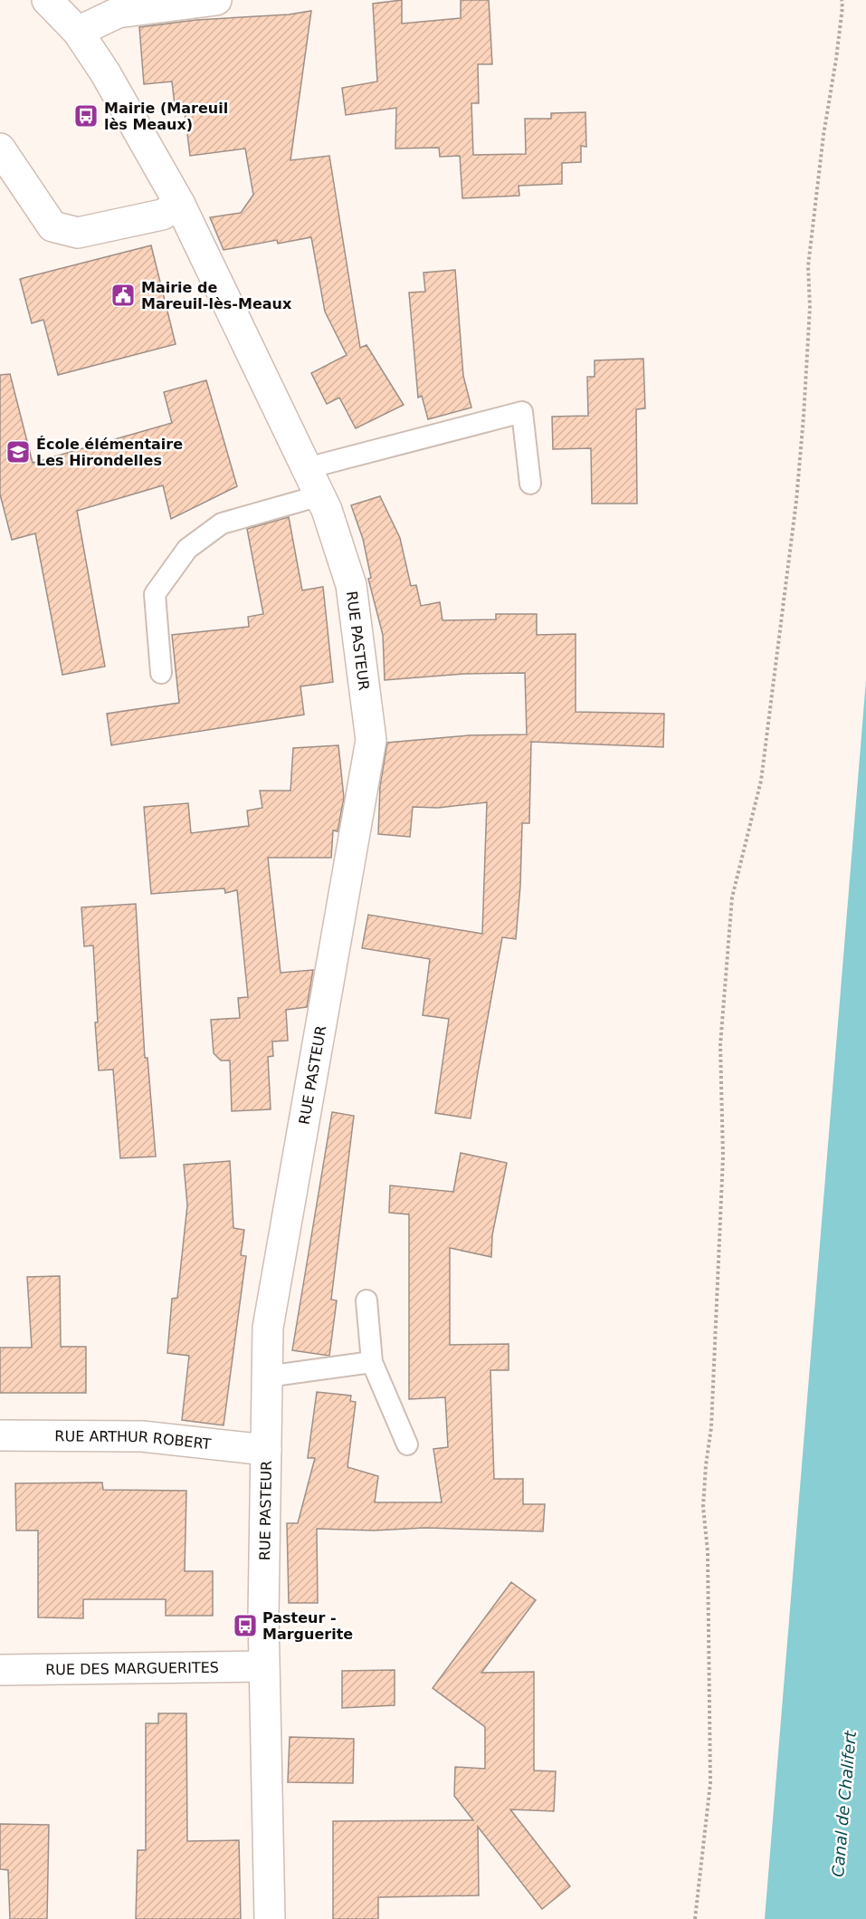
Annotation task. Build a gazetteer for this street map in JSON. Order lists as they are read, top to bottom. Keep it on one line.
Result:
{"streets":{"street":["RUE PASTEUR","RUE ARTHUR ROBERT","RUE DES MARGUERITES"]},"crossings":[["RUE PASTEUR","RUE ARTHUR ROBERT"],["RUE PASTEUR","RUE DES MARGUERITES"]],"water":["Canal de Chalifert"],"places":{"bus stop":["Mairie (Mareuil lès Meaux)","Pasteur - Marguerite"],"public building":["Mairie de Mareuil-lès-Meaux"],"school or university":["École élémentaire Les Hirondelles"]}}
